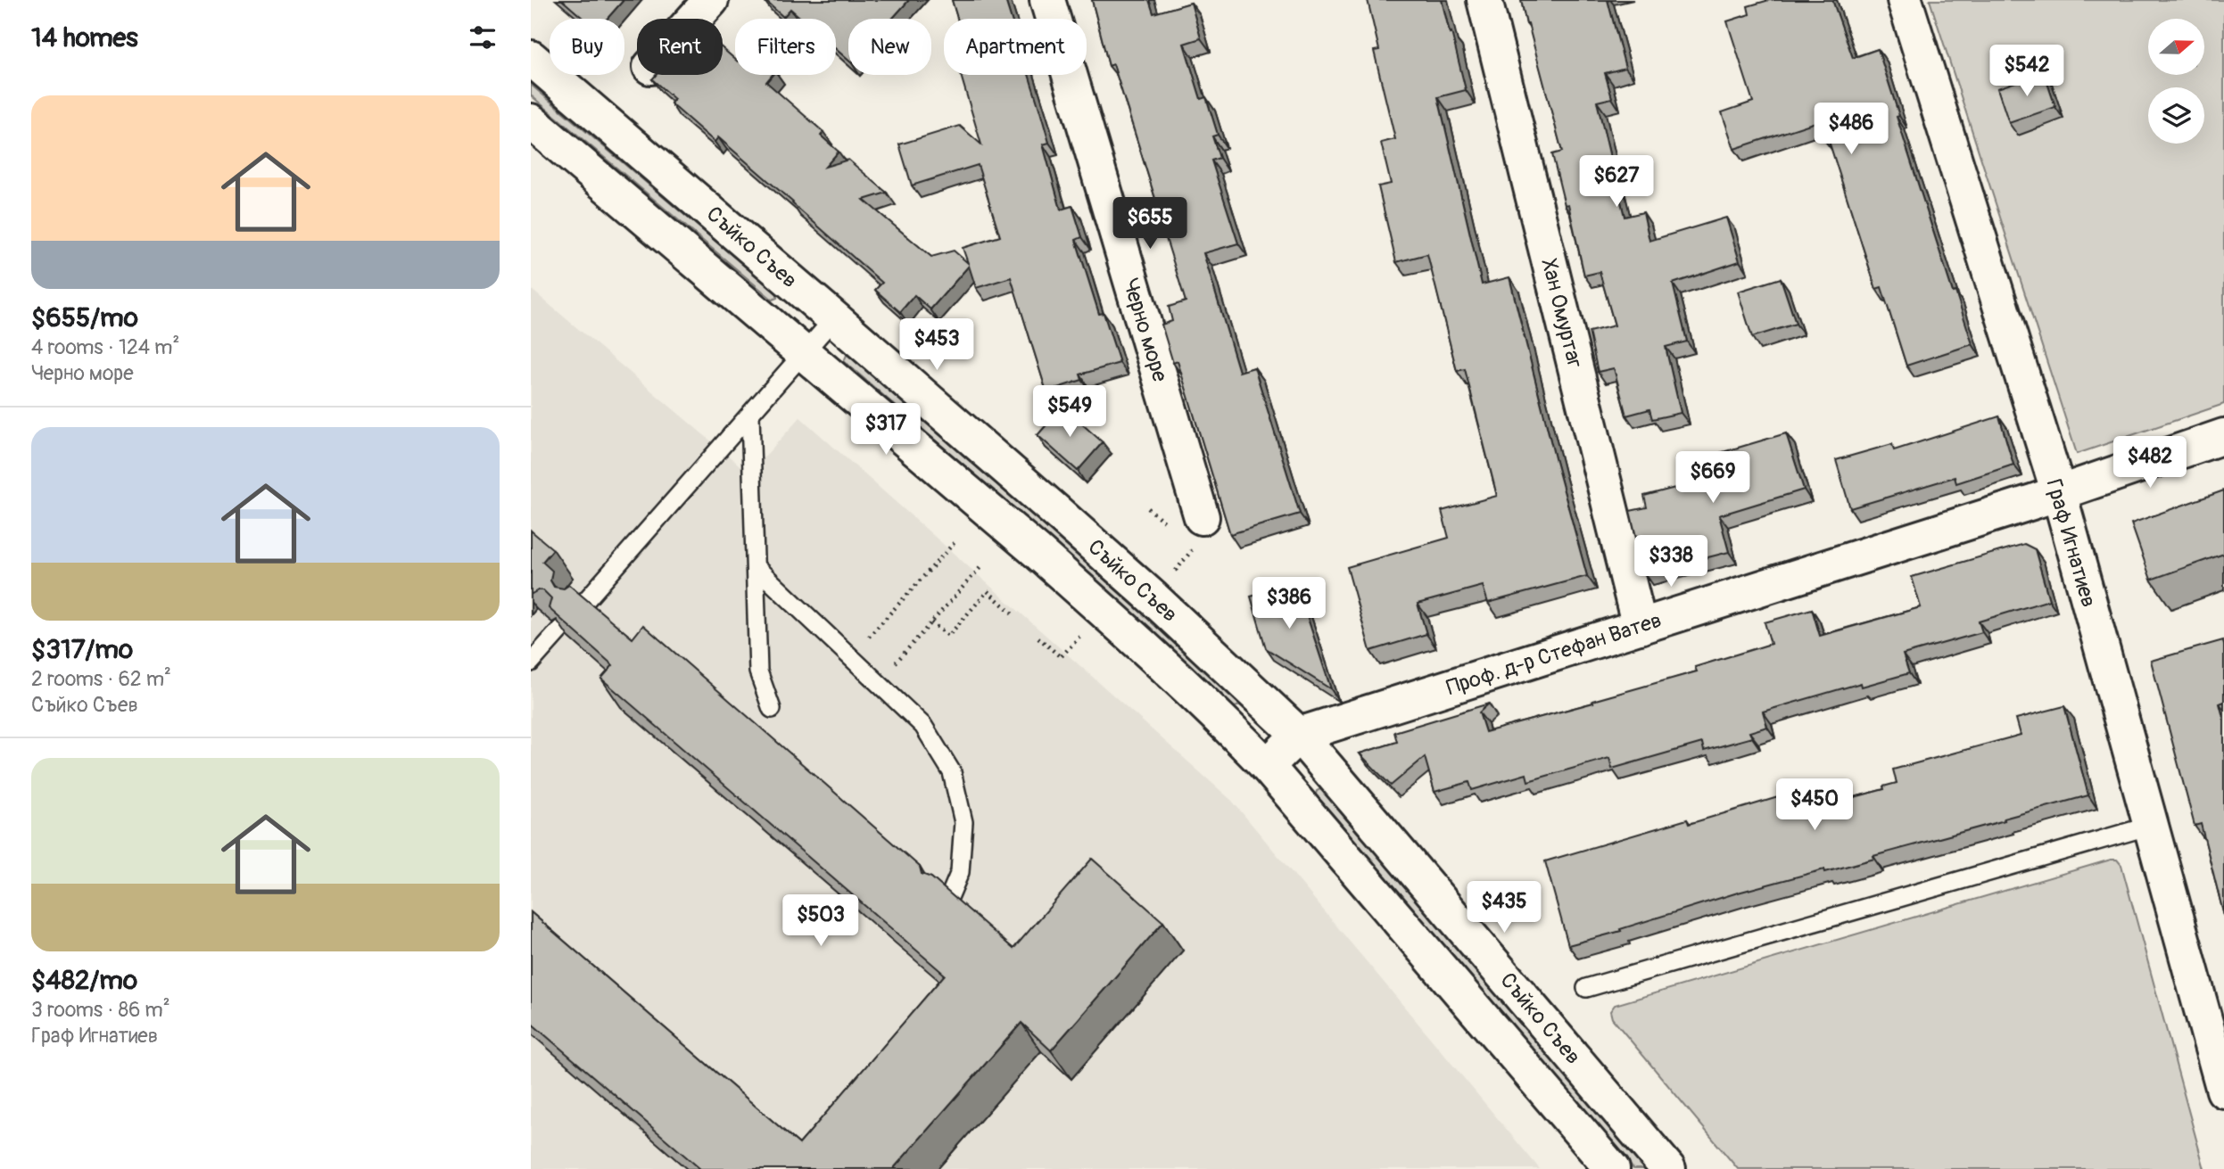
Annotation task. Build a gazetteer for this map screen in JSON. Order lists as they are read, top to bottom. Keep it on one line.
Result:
{"streets":{"street":["Съйко Съев","Хан Омуртаг","Черно море","Граф Игнатиев","Проф. д-р Стефан Ватев"]},"crossings":[["Съйко Съев","Проф. д-р Стефан Ватев"],["Хан Омуртаг","Проф. д-р Стефан Ватев"],["Граф Игнатиев","Проф. д-р Стефан Ватев"]],"north":"right","page":{"heading":"14 homes","chip":["Buy","Rent","Filters","New","Apartment"],"price":["$542","$486","$627","$655","$453","$549","$317","$482","$669","$338","$386","$450","$435","$503"],"list":[{"name":"$655/mo","note":"4 rooms · 124 m² · Черно море"},{"name":"$317/mo","note":"2 rooms · 62 m² · Съйко Съев"},{"name":"$482/mo","note":"3 rooms · 86 m² · Граф Игнатиев"}]}}
